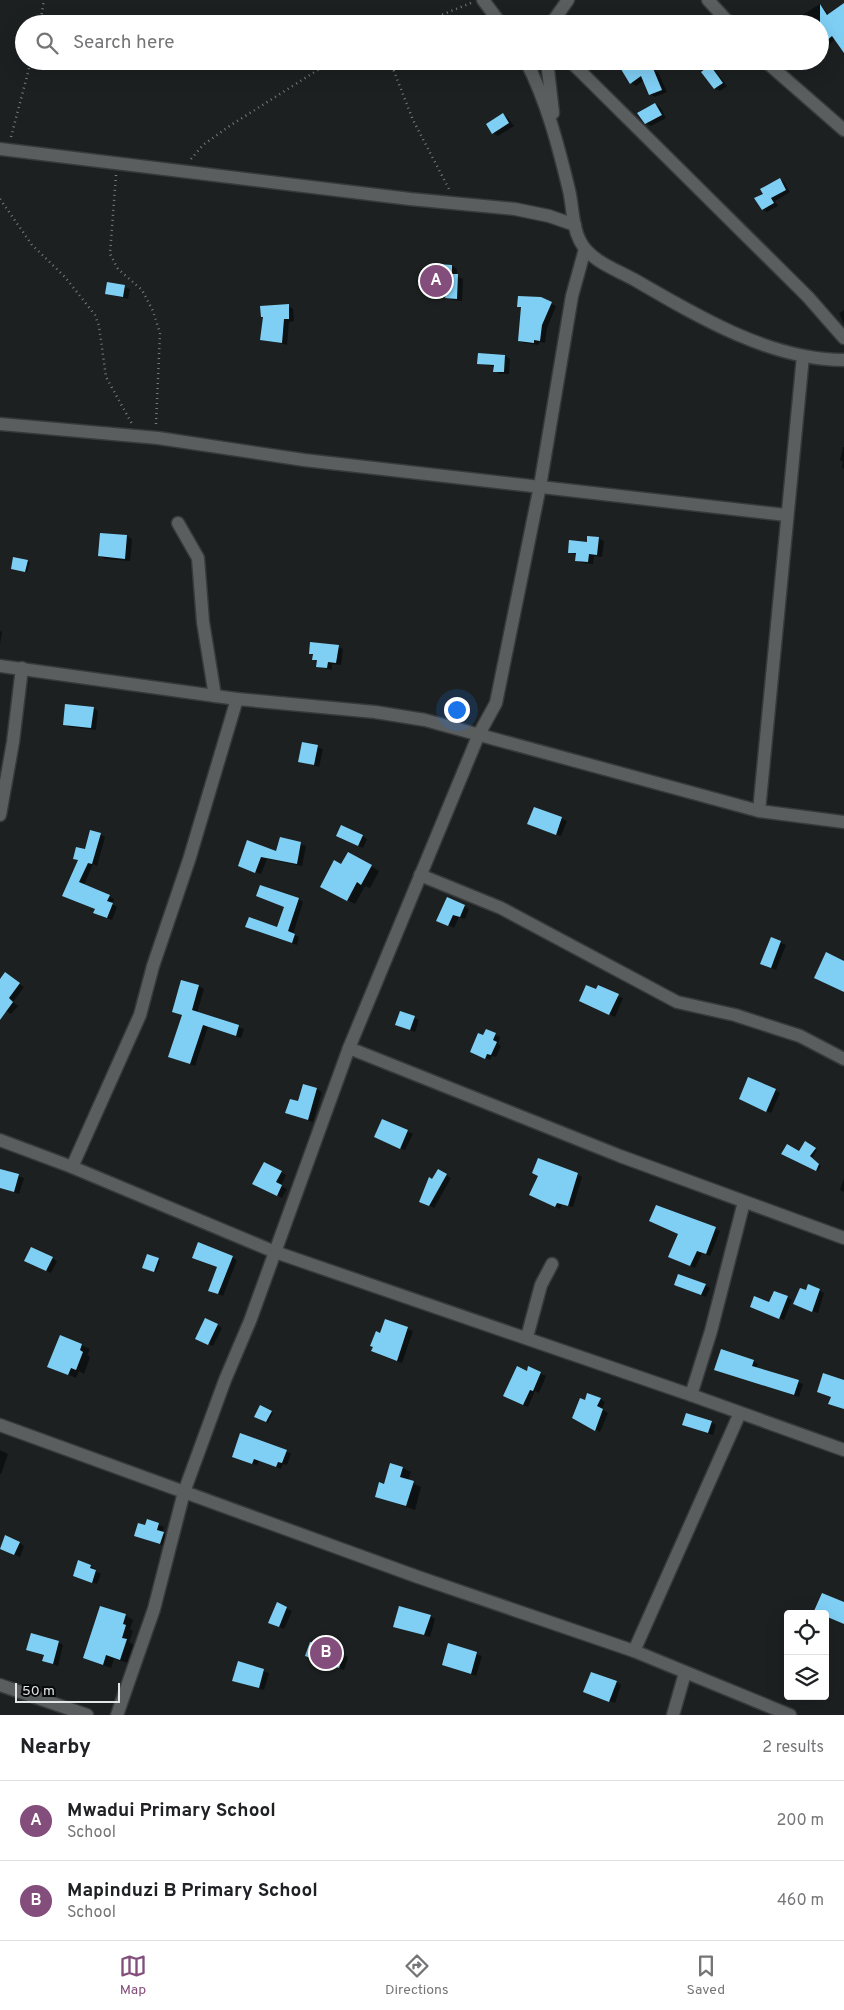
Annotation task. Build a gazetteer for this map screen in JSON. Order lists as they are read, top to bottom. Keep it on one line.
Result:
{"scale_bar":"50 m","page":{"search":"Search here","pins":["A","B"],"scale":"50 m","heading":["Nearby","2 results"],"list":[{"mark":"A","name":"Mwadui Primary School","note":"School","value":"200 m"},{"mark":"B","name":"Mapinduzi B Primary School","note":"School","value":"460 m"}],"nav":["Map","Directions","Saved"]}}
